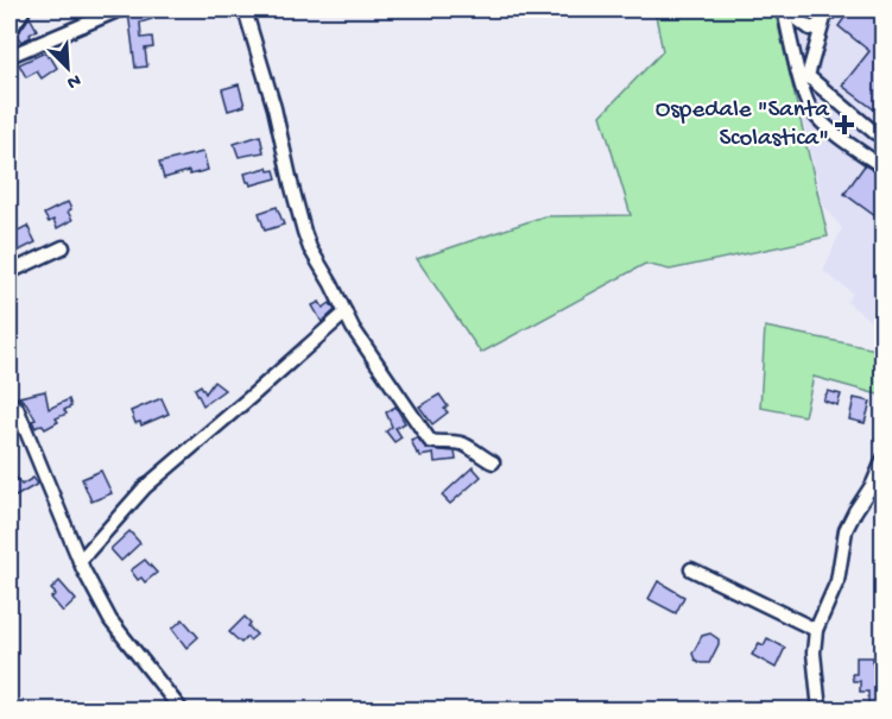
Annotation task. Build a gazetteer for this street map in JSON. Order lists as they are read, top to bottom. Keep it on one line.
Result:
{"places":{"health":["Ospedale \"Santa Scolastica\""]},"north":"bottom right"}
